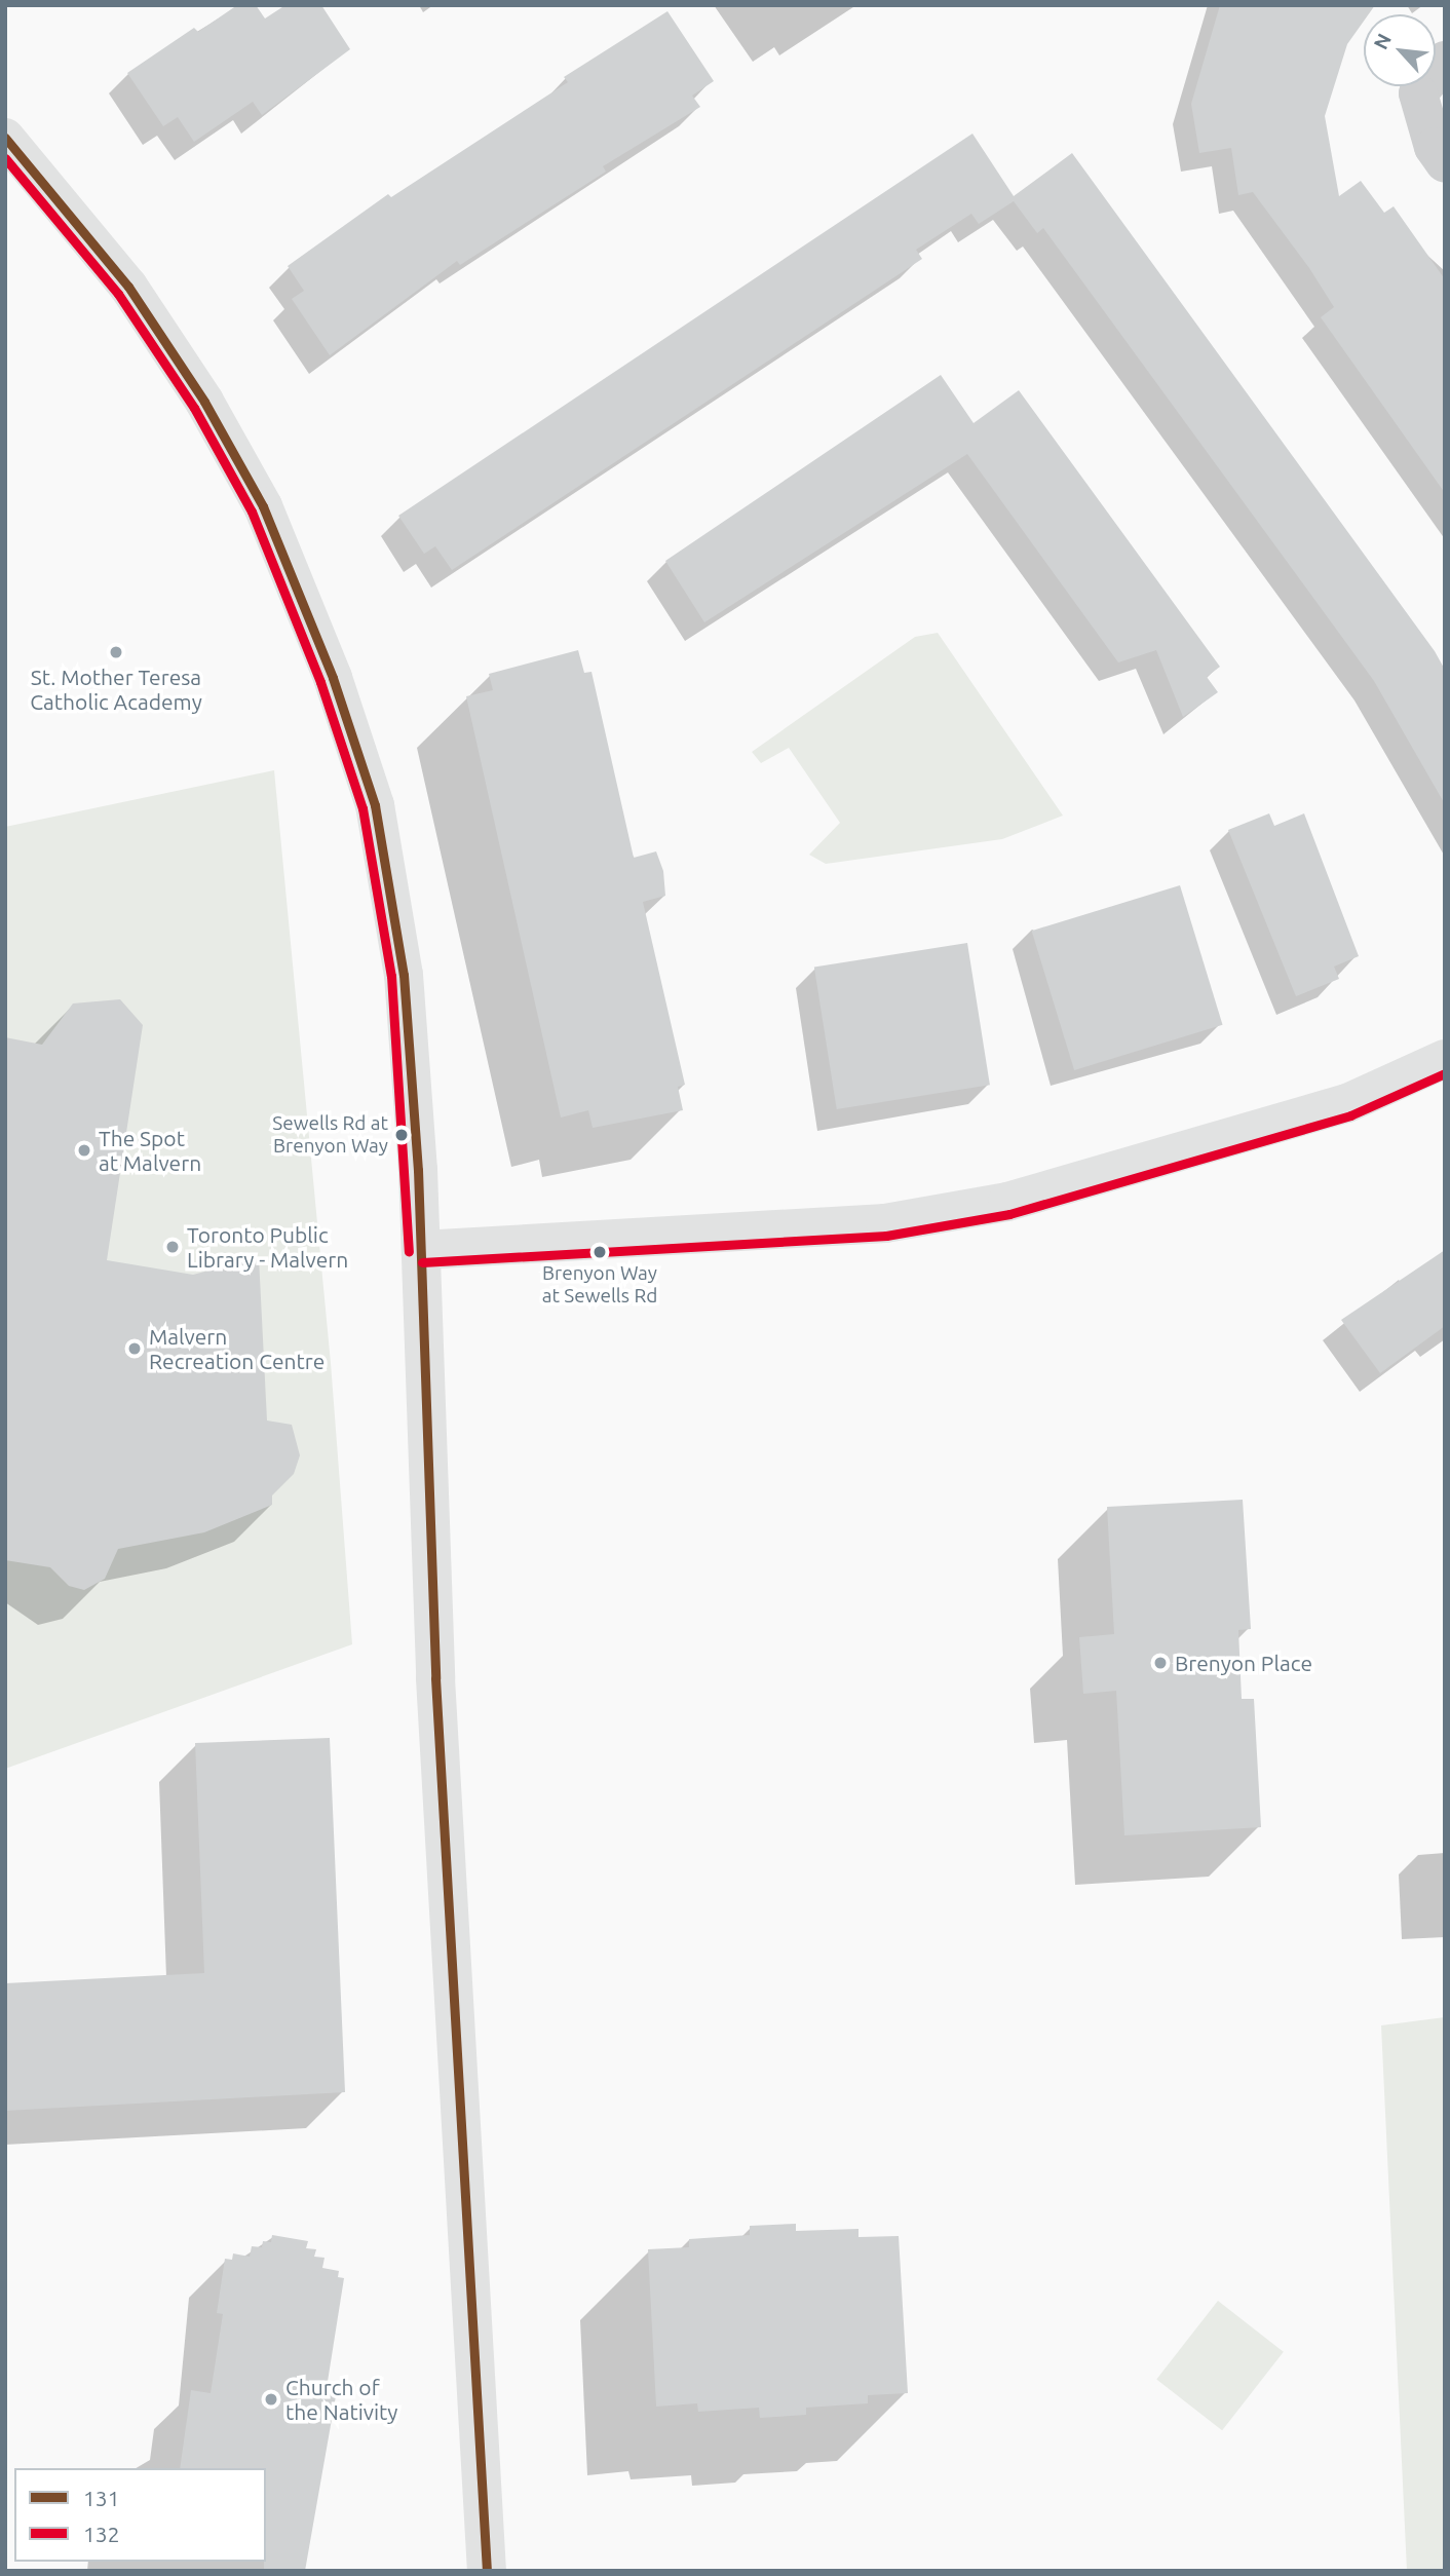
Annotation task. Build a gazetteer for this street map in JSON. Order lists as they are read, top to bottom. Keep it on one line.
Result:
{"places":["St. Mother Teresa Catholic Academy","Sewells Rd at Brenyon Way","The Spot at Malvern","Toronto Public Library - Malvern","Brenyon Way at Sewells Rd","Malvern Recreation Centre","Brenyon Place","Church of the Nativity"],"lines":["transit line 131","transit line 132"],"legend":["131","132"],"north":"top left"}
